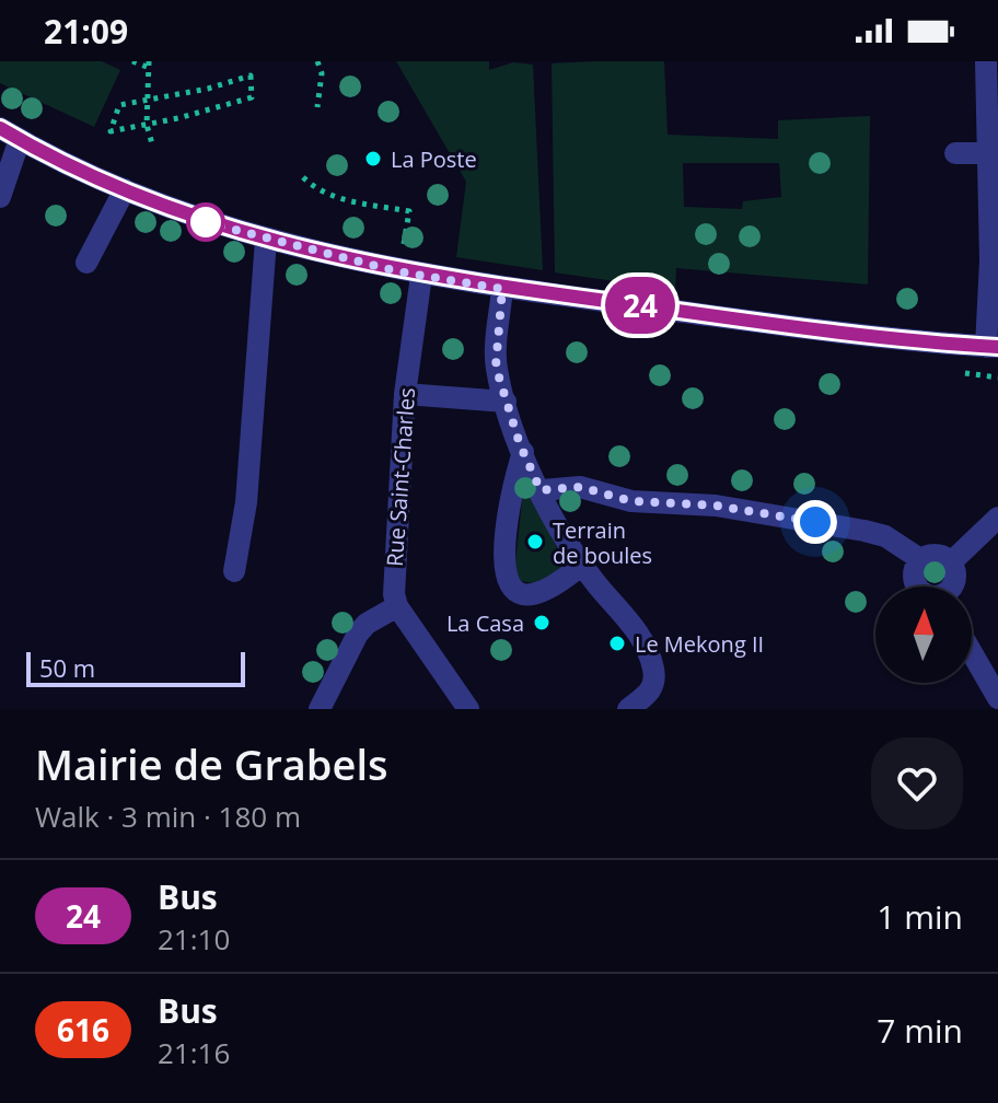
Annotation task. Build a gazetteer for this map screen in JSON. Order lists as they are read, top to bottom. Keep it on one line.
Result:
{"streets":{"street":["Rue Saint-Charles"]},"places":["La Poste","Terrain de boules","La Casa","Le Mekong II"],"lines":["bus line 24"],"scale_bar":"50 m","north":"top","page":{"status":"21:09","on_map":"24","scale":"50 m","heading":["Mairie de Grabels","Walk · 3 min · 180 m"],"list":[{"mark":"24","name":"Bus","note":"21:10","value":"1 min"},{"mark":"616","name":"Bus","note":"21:16","value":"7 min"}]}}
